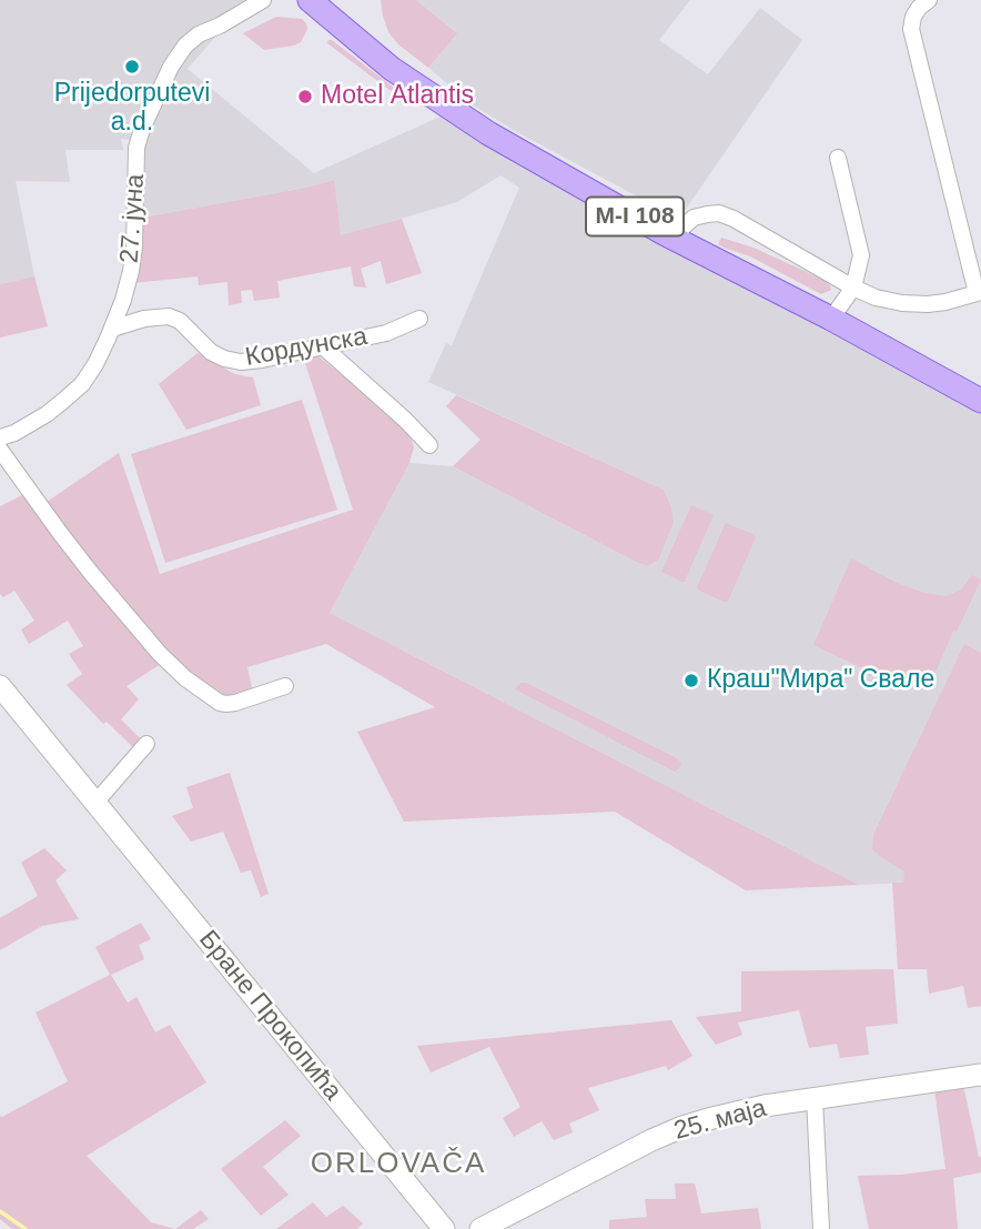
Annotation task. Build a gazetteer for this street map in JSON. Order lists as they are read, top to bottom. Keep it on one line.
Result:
{"streets":{"main road":["M-I 108"],"street":["27. јуна","Кордунска","Бране Прокопића","25. маја"]},"crossings":[["27. јуна","Кордунска"]],"districts":["ORLOVAČA"],"places":["Prijedorputevi a.d.","Motel Atlantis","Краш\"Мира\" Свале"]}
